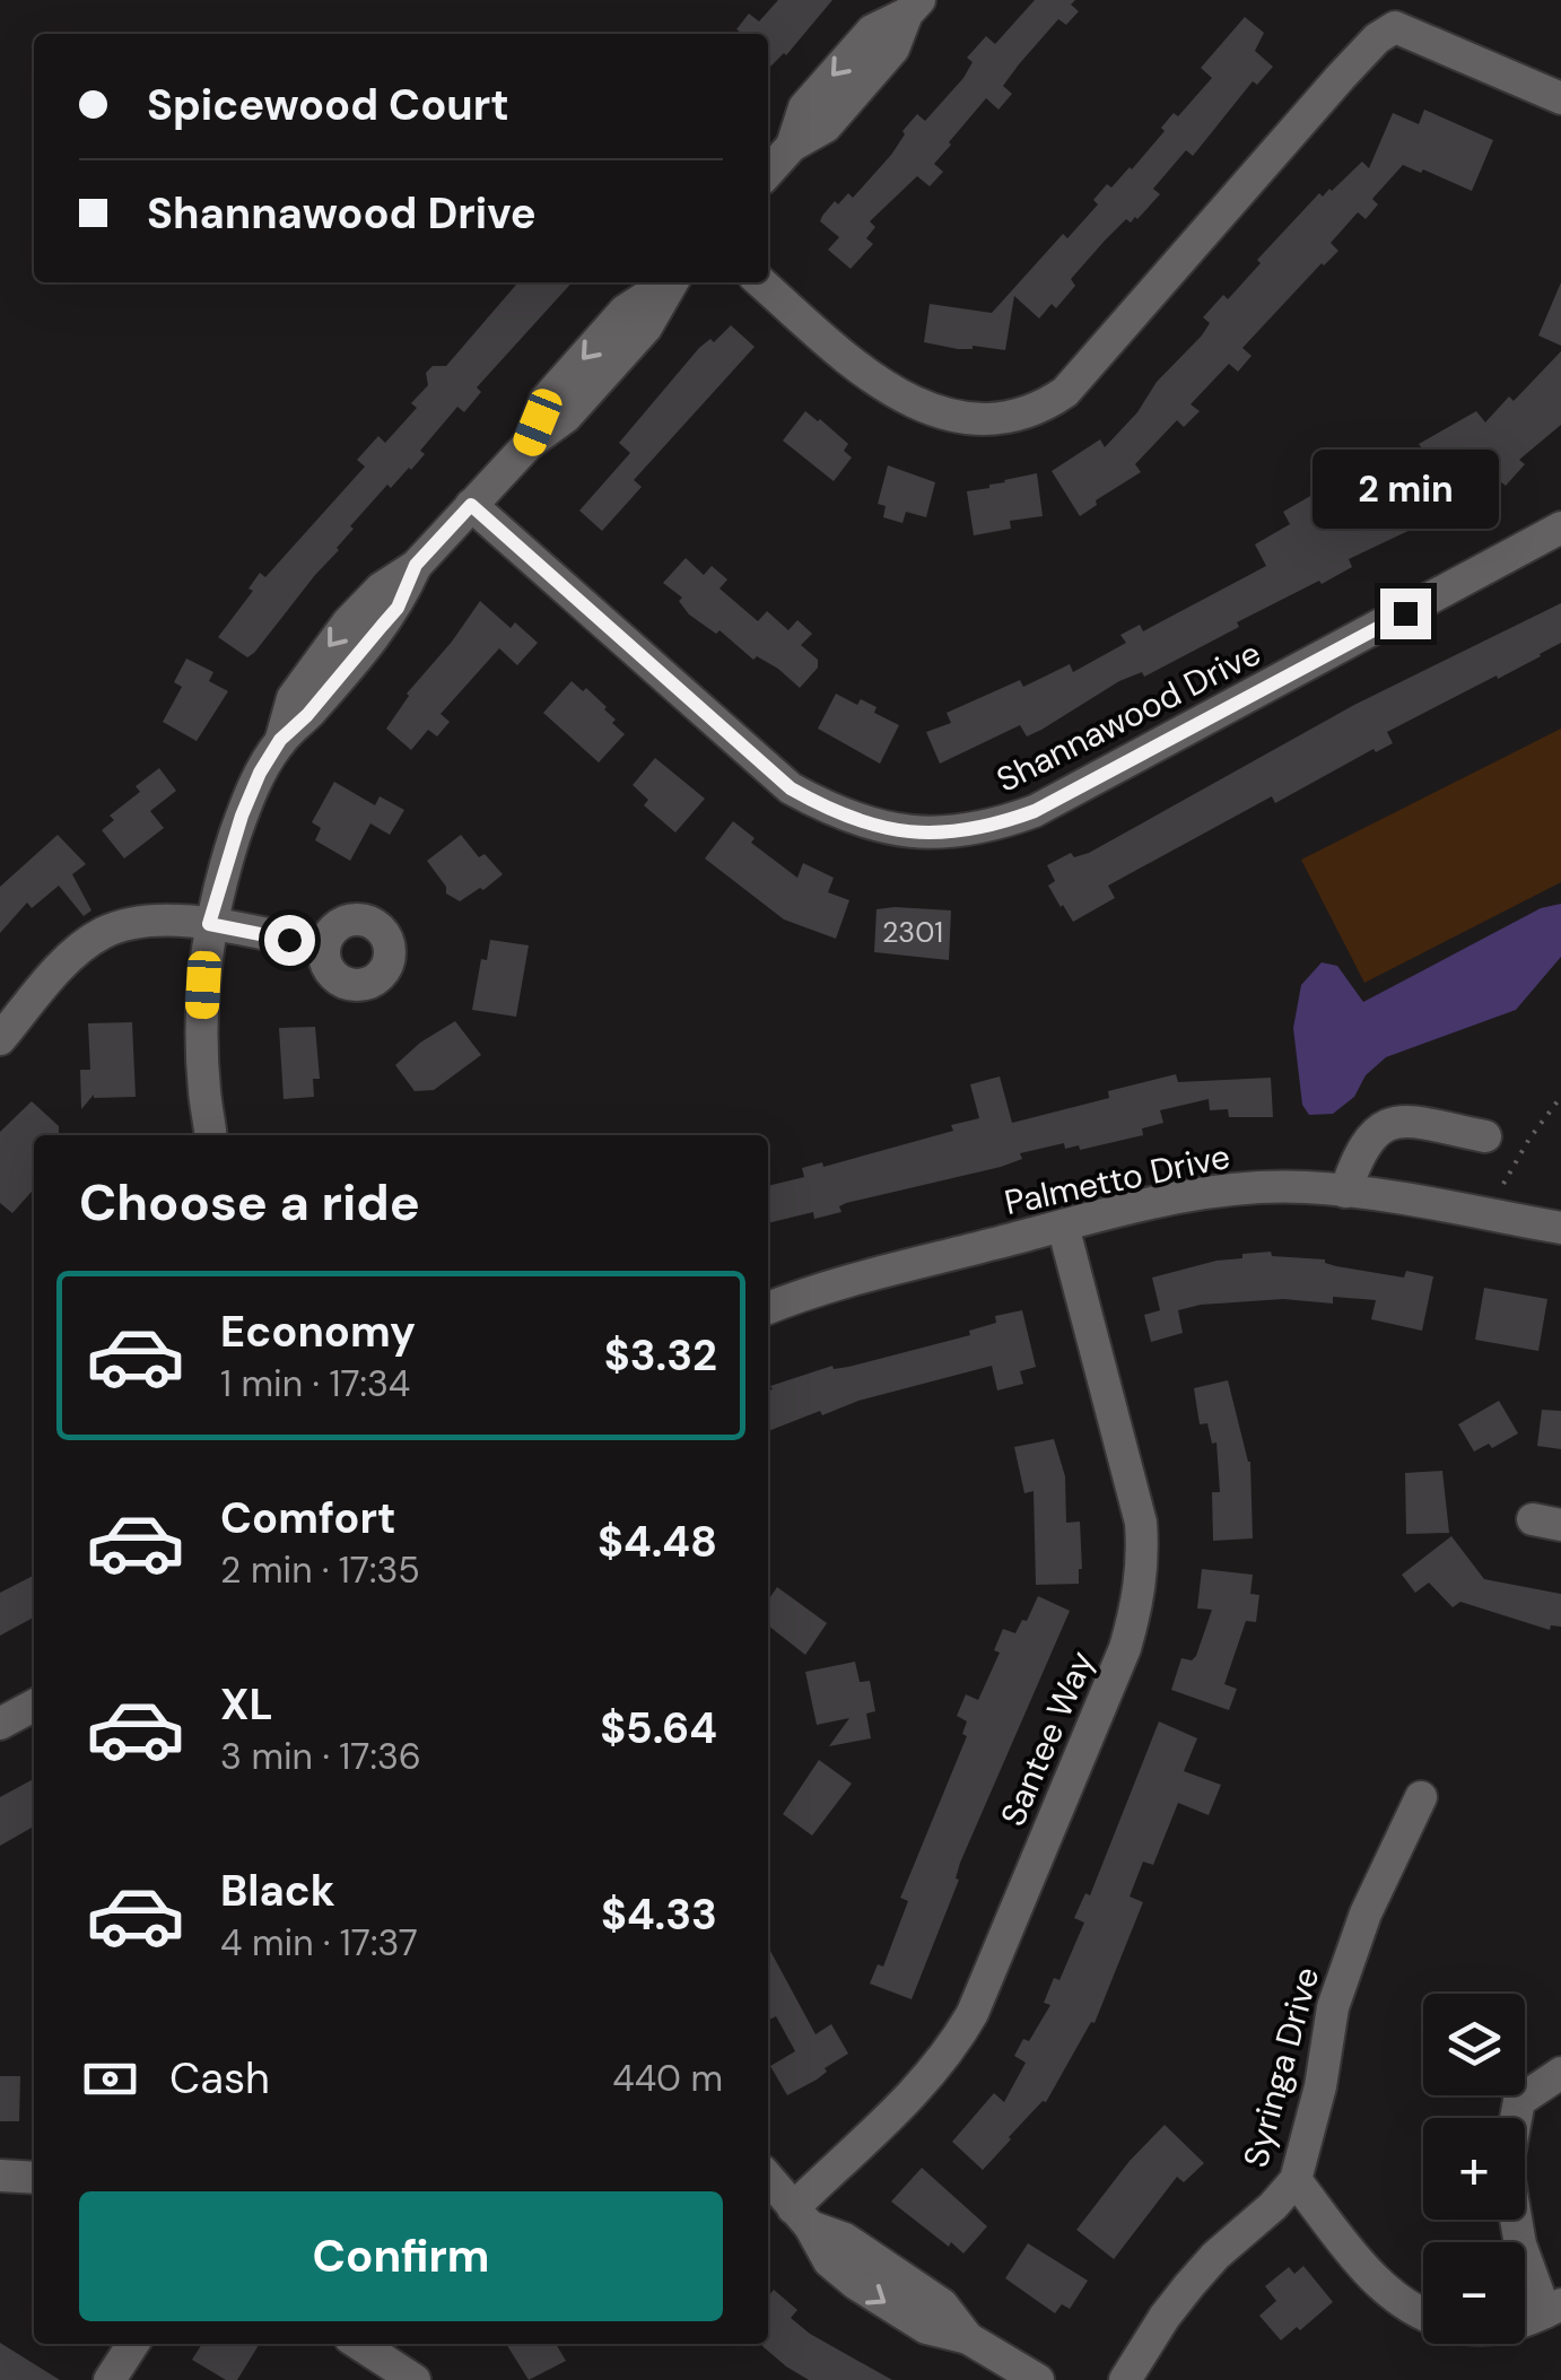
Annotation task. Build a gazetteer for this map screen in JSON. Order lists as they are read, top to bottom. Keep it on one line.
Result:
{"streets":{"street":["Shannawood Drive","Palmetto Drive","Santee Way","Syringa Drive"]},"crossings":[["Palmetto Drive","Santee Way"]],"house_numbers":["2301"],"page":{"banner":["Spicewood Court","Shannawood Drive"],"bubble":"2 min","heading":"Choose a ride","list":[{"name":"Economy","note":"1 min · 17:34","value":"$3.32"},{"name":"Comfort","note":"2 min · 17:35","value":"$4.48"},{"name":"XL","note":"3 min · 17:36","value":"$5.64"},{"name":"Black","note":"4 min · 17:37","value":"$4.33"}],"map_buttons":["+","−"],"pay":["Cash","440 m"],"buttons":"Confirm"}}
